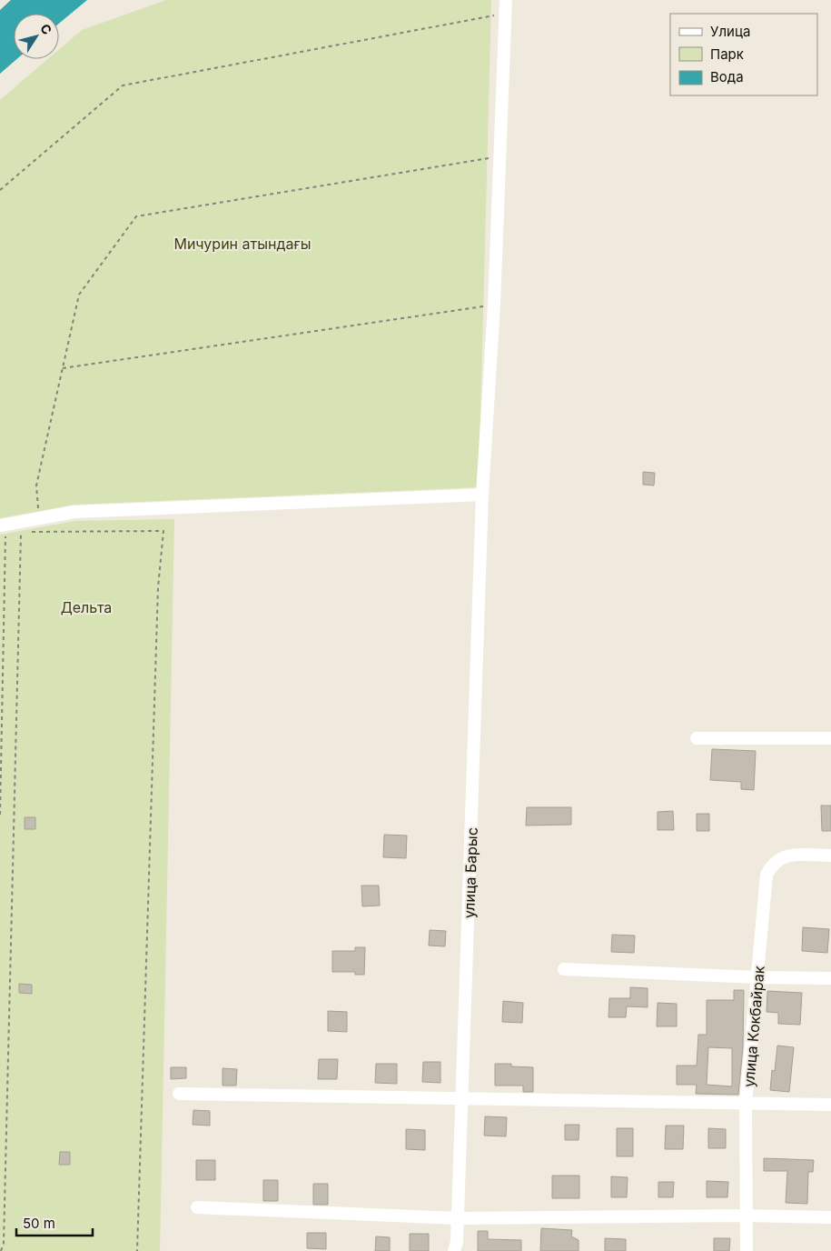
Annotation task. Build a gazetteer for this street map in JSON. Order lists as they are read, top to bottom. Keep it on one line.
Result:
{"streets":{"street":["улица Барыс","улица Кокбайрак"]},"parks":["Мичурин атындағы","Дельта"],"legend":["Улица","Парк","Вода"],"scale_bar":"50 m","north":"top right"}
